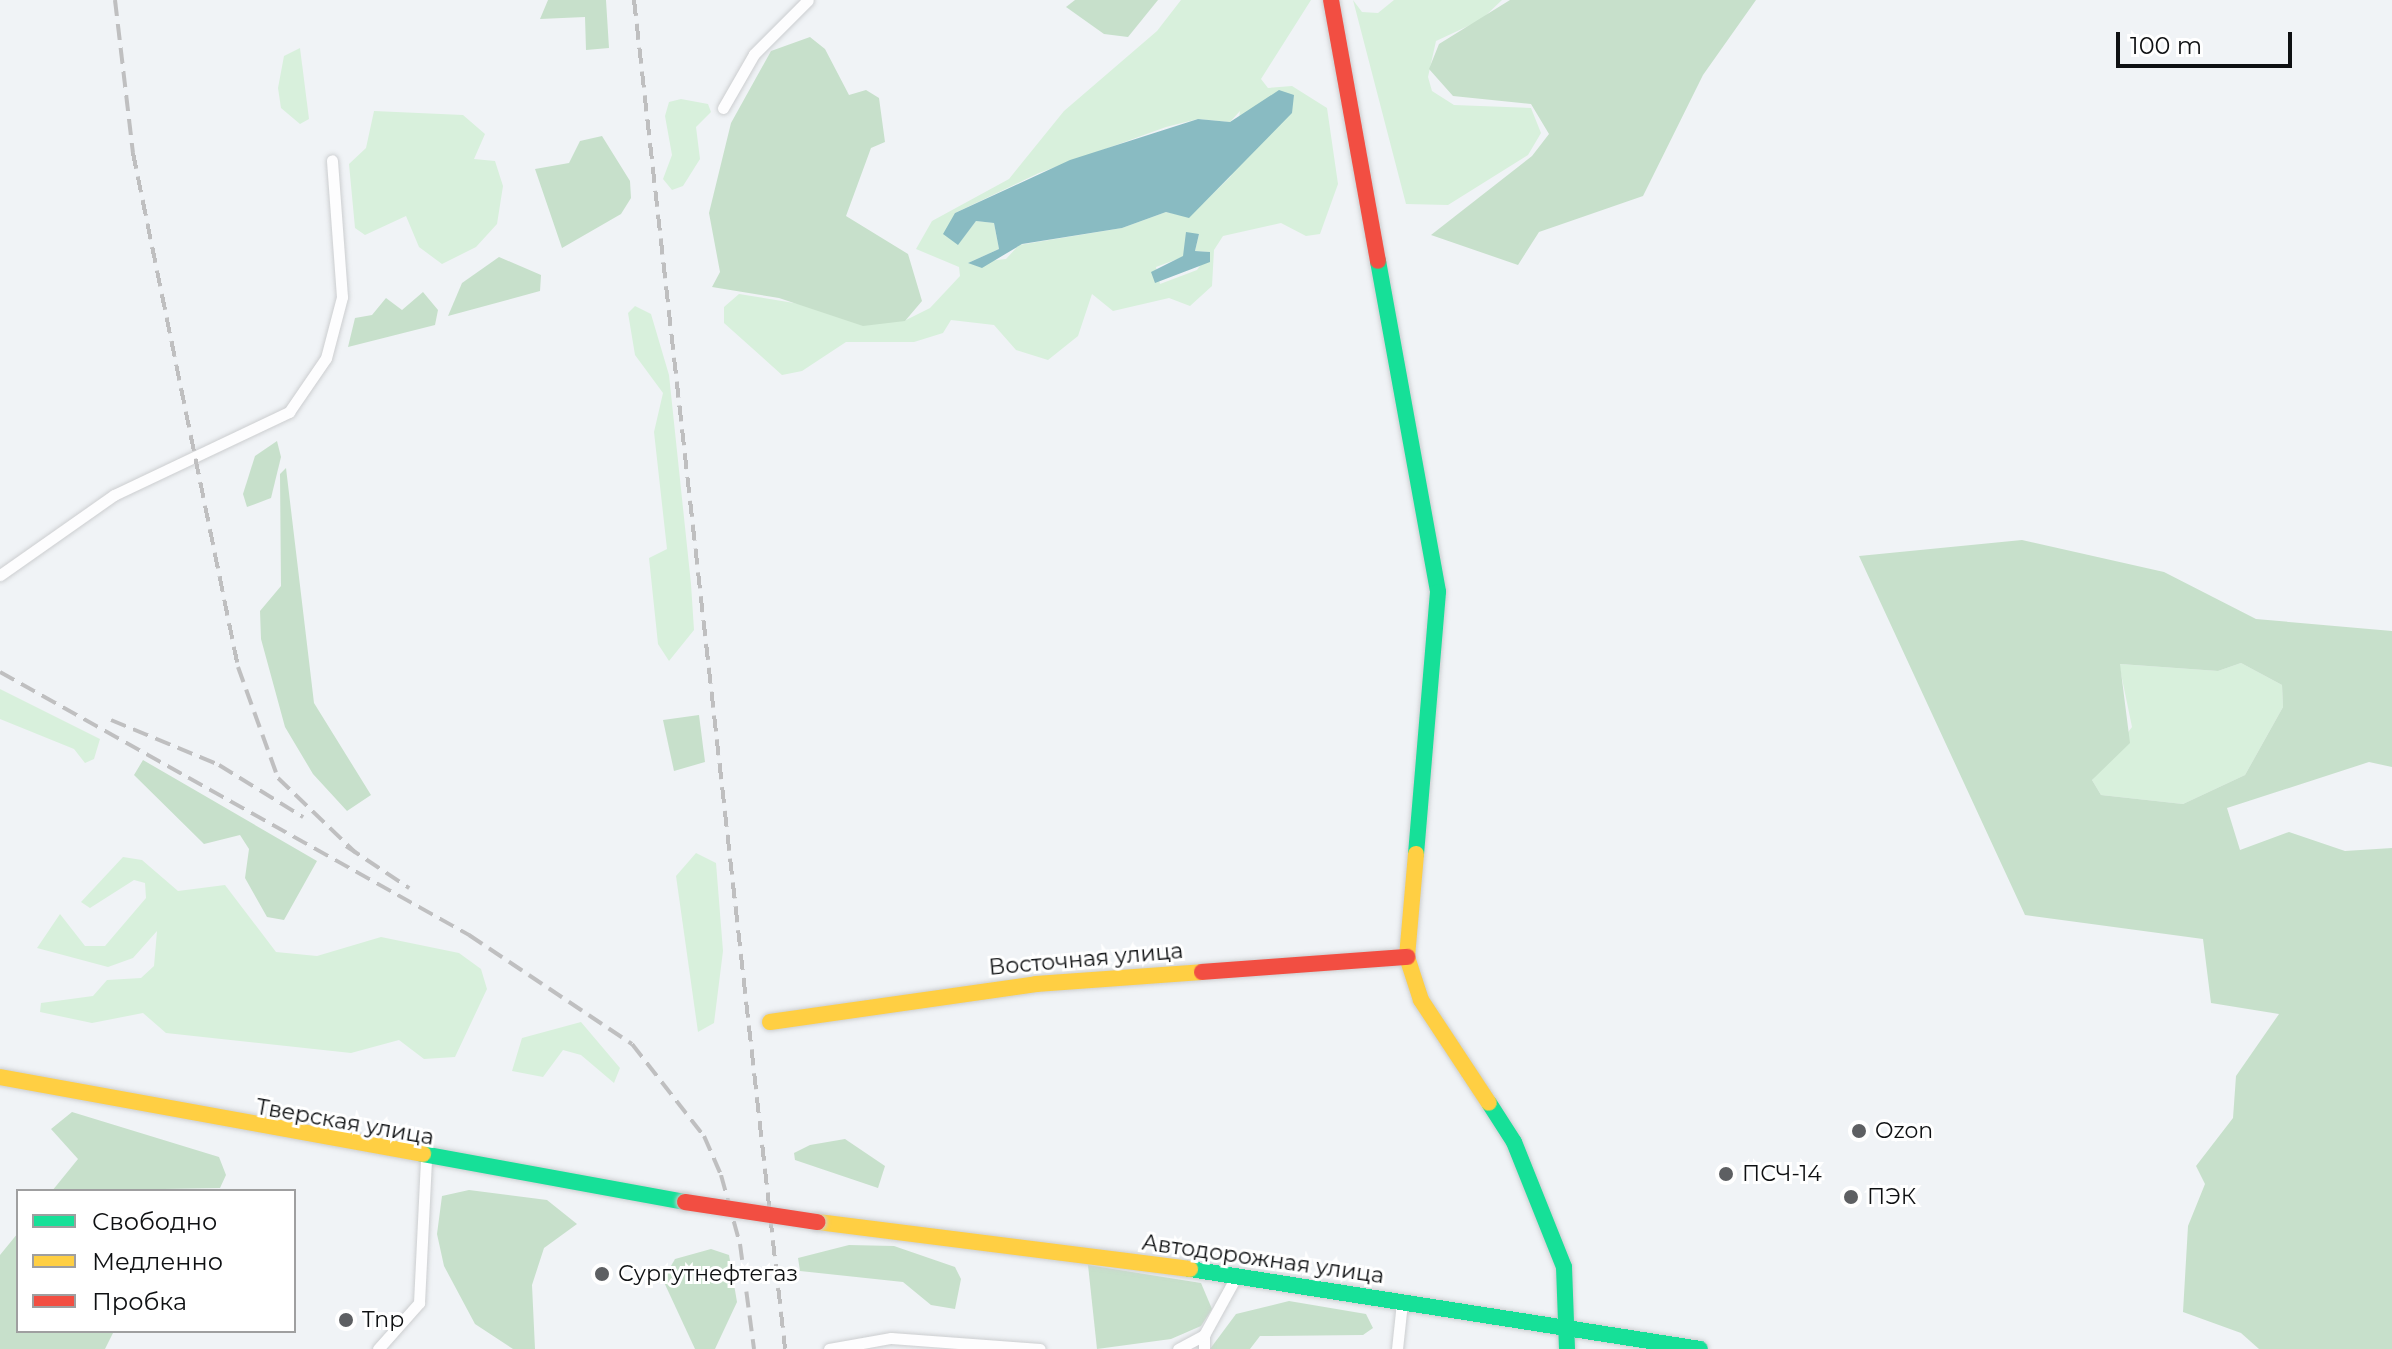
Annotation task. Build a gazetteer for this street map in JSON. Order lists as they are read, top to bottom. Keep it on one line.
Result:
{"streets":{"street":["Восточная улица","Тверская улица","Автодорожная улица"]},"crossings":[["Тверская улица","Автодорожная улица"]],"places":["Ozon","ПСЧ-14","ПЭК","Сургутнефтегаз","Tnp"],"legend":["Свободно","Медленно","Пробка"],"scale_bar":"100 m"}
